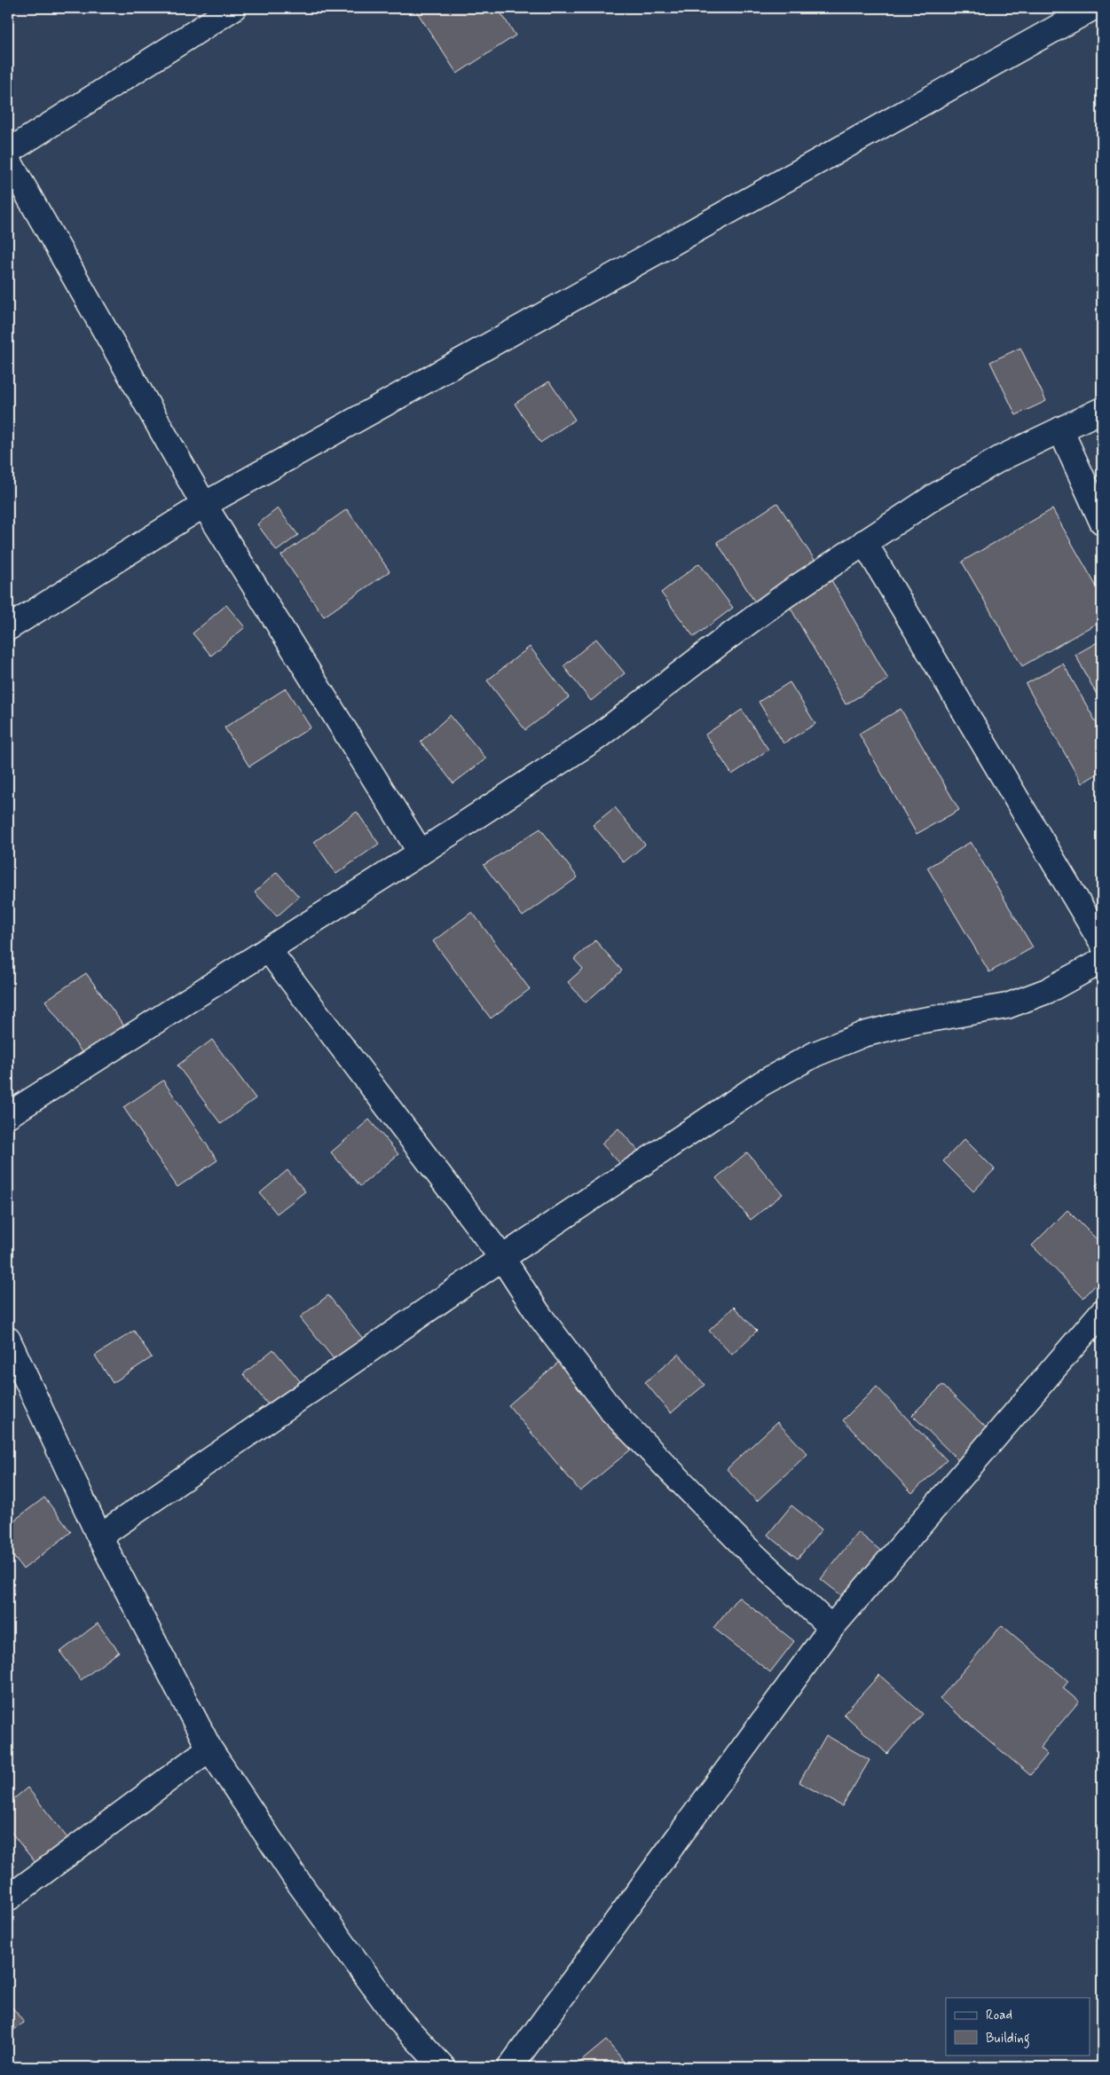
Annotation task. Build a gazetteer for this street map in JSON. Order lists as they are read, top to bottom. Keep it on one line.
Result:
{"legend":["Road","Building"]}
